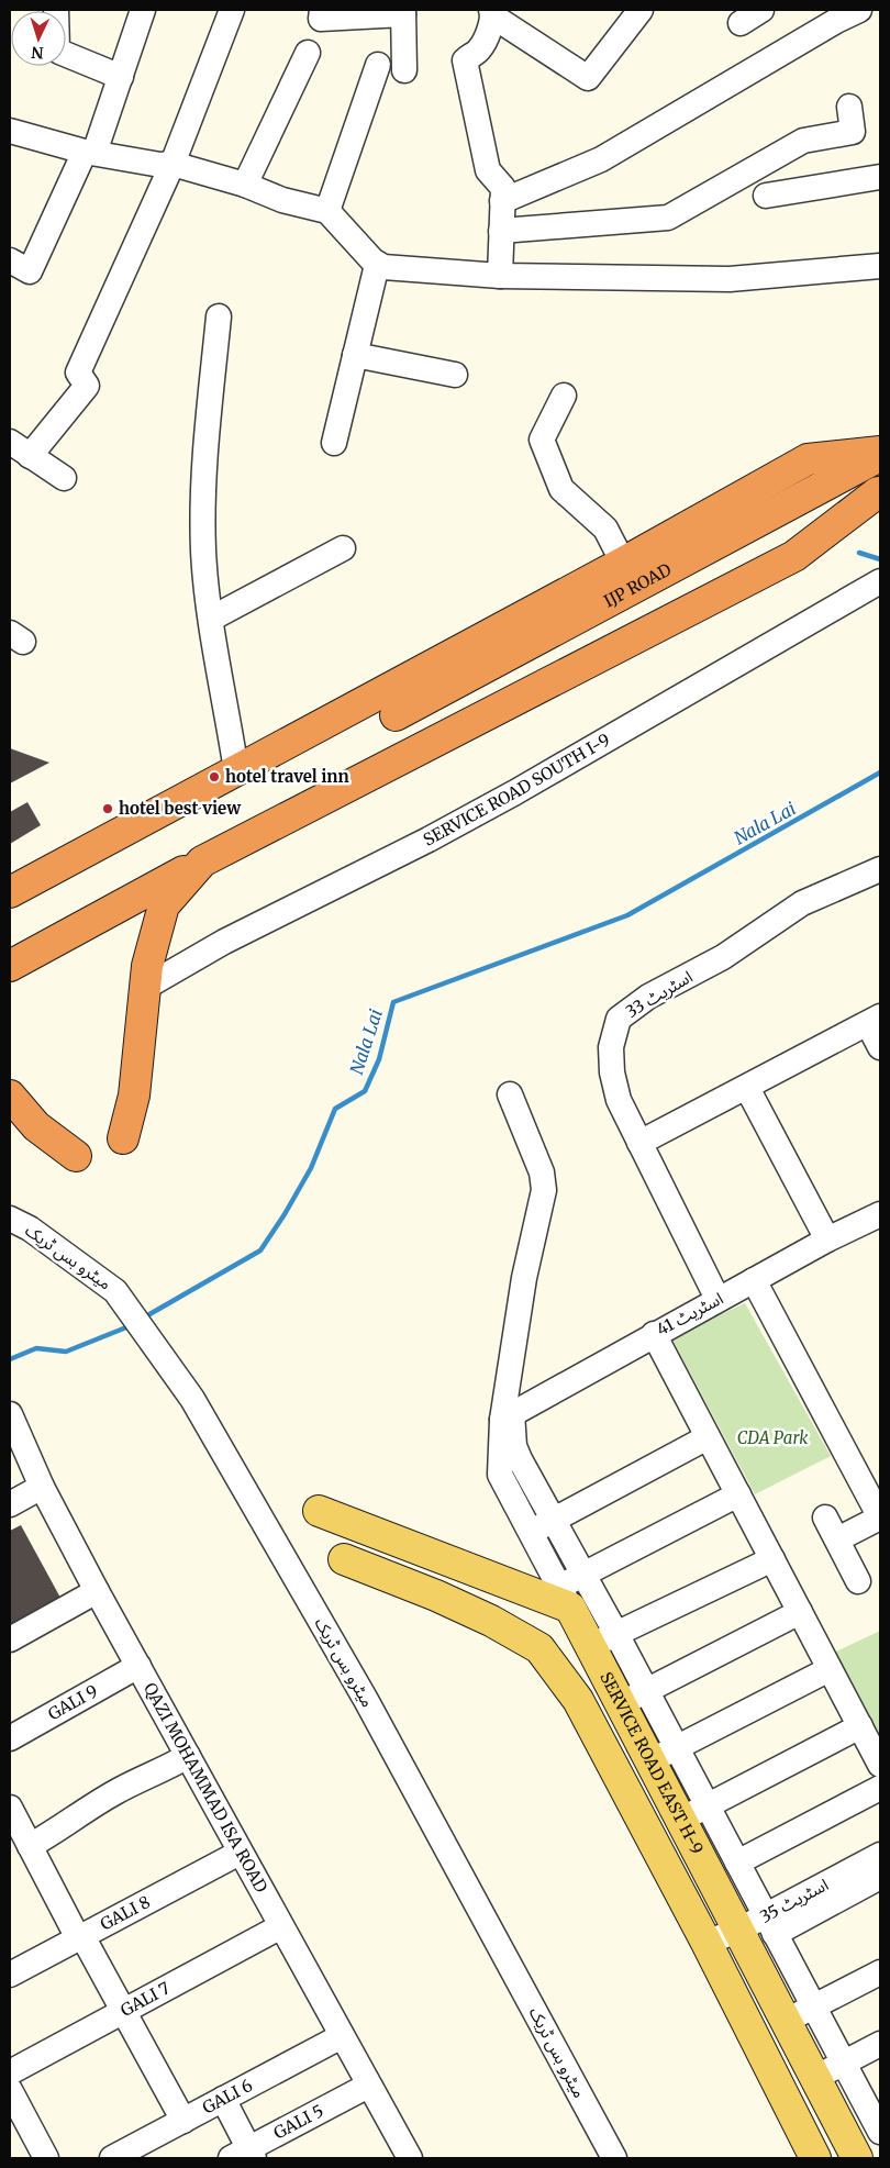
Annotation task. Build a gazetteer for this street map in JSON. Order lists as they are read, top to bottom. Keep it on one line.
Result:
{"streets":{"highway":["IJP ROAD"],"main road":["SERVICE ROAD EAST H-9"],"street":["SERVICE ROAD SOUTH I-9","اسٹریٹ 33","میٹرو بس ٹریک","اسٹریٹ 41","GALI 9","QAZI MOHAMMAD ISA ROAD","اسٹریٹ 35","GALI 8","GALI 7","GALI 6","GALI 5"]},"crossings":[["اسٹریٹ 33","اسٹریٹ 41"],["GALI 9","QAZI MOHAMMAD ISA ROAD"],["SERVICE ROAD EAST H-9","اسٹریٹ 35"],["QAZI MOHAMMAD ISA ROAD","GALI 8"],["QAZI MOHAMMAD ISA ROAD","GALI 7"],["QAZI MOHAMMAD ISA ROAD","GALI 6"],["QAZI MOHAMMAD ISA ROAD","GALI 5"]],"water":["Nala Lai"],"parks":["CDA Park"],"places":["hotel travel inn","hotel best view"],"north":"bottom"}
